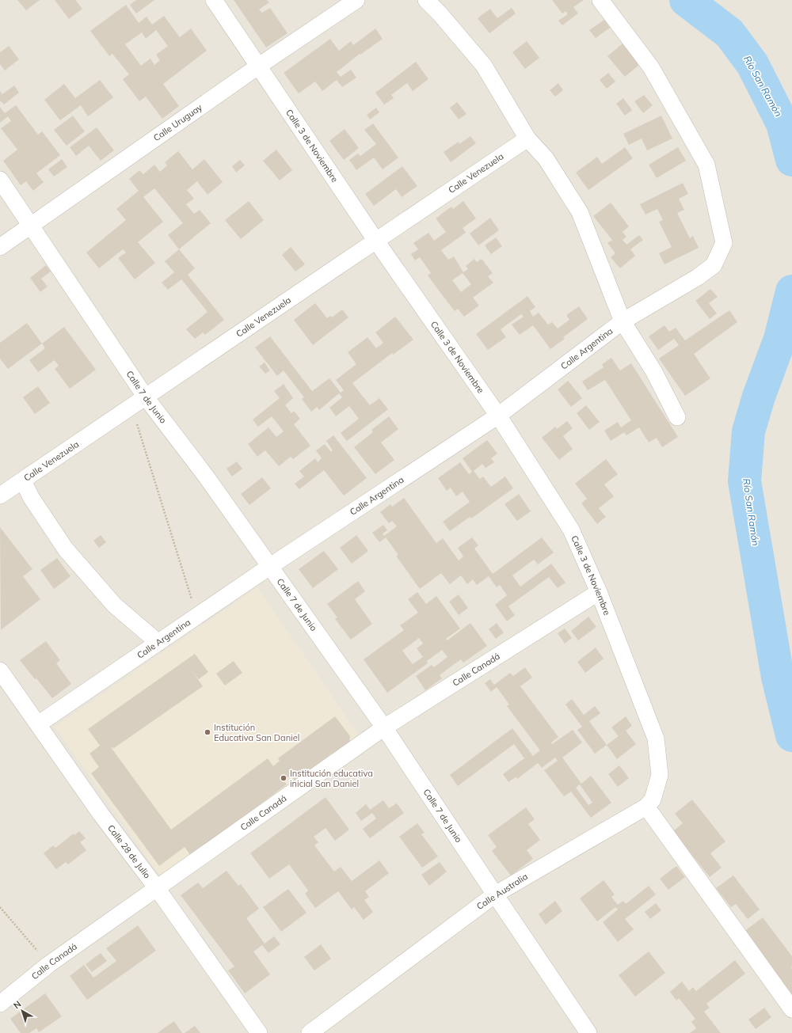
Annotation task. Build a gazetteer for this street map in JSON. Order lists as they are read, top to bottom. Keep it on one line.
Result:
{"streets":{"street":["Calle Uruguay","Calle 3 de Noviembre","Calle Venezuela","Calle Argentina","Calle 7 de Junio","Calle Canadá","Calle 28 de Julio","Calle Australia"]},"crossings":[["Calle Uruguay","Calle 3 de Noviembre"],["Calle Uruguay","Calle 7 de Junio"],["Calle 3 de Noviembre","Calle Venezuela"],["Calle 3 de Noviembre","Calle Argentina"],["Calle 3 de Noviembre","Calle Canadá"],["Calle 3 de Noviembre","Calle Australia"],["Calle Venezuela","Calle 7 de Junio"],["Calle Argentina","Calle 7 de Junio"],["Calle Argentina","Calle 28 de Julio"],["Calle 7 de Junio","Calle Canadá"],["Calle 7 de Junio","Calle Australia"],["Calle Canadá","Calle 28 de Julio"]],"water":["Río San Ramón"],"places":["Institución Educativa San Daniel","Institución educativa inicial San Daniel"],"north":"top left"}
